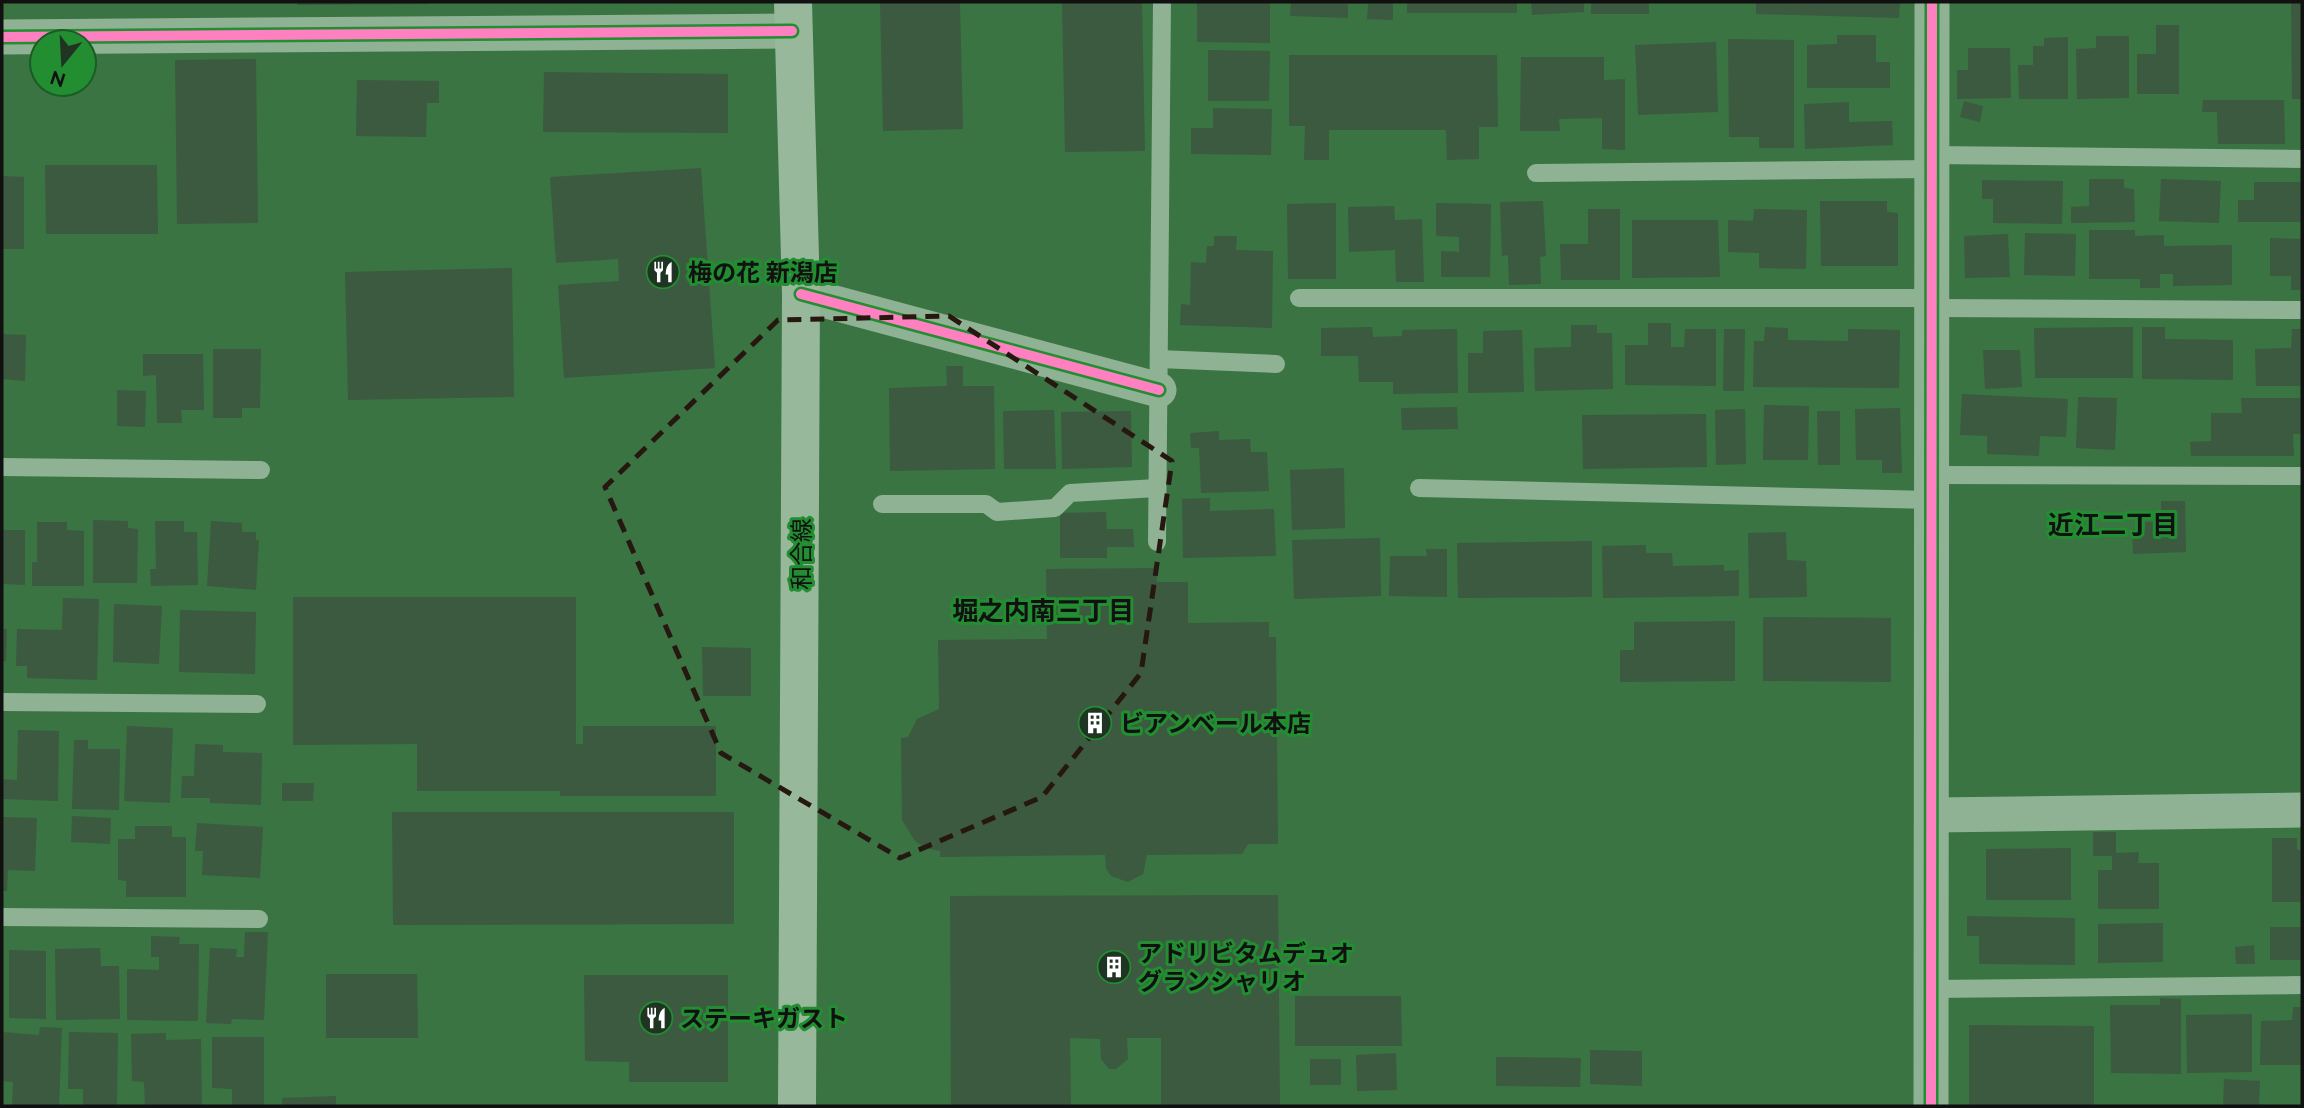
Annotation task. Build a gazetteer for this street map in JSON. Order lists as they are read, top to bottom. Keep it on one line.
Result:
{"streets":{"main road":["和合線"]},"districts":["近江二丁目","堀之内南三丁目"],"places":{"restaurant":["梅の花 新潟店","ステーキガスト"],"building":["ビアンベール本店","アドリビタムデュオ グランシャリオ"]},"north":"bottom"}
